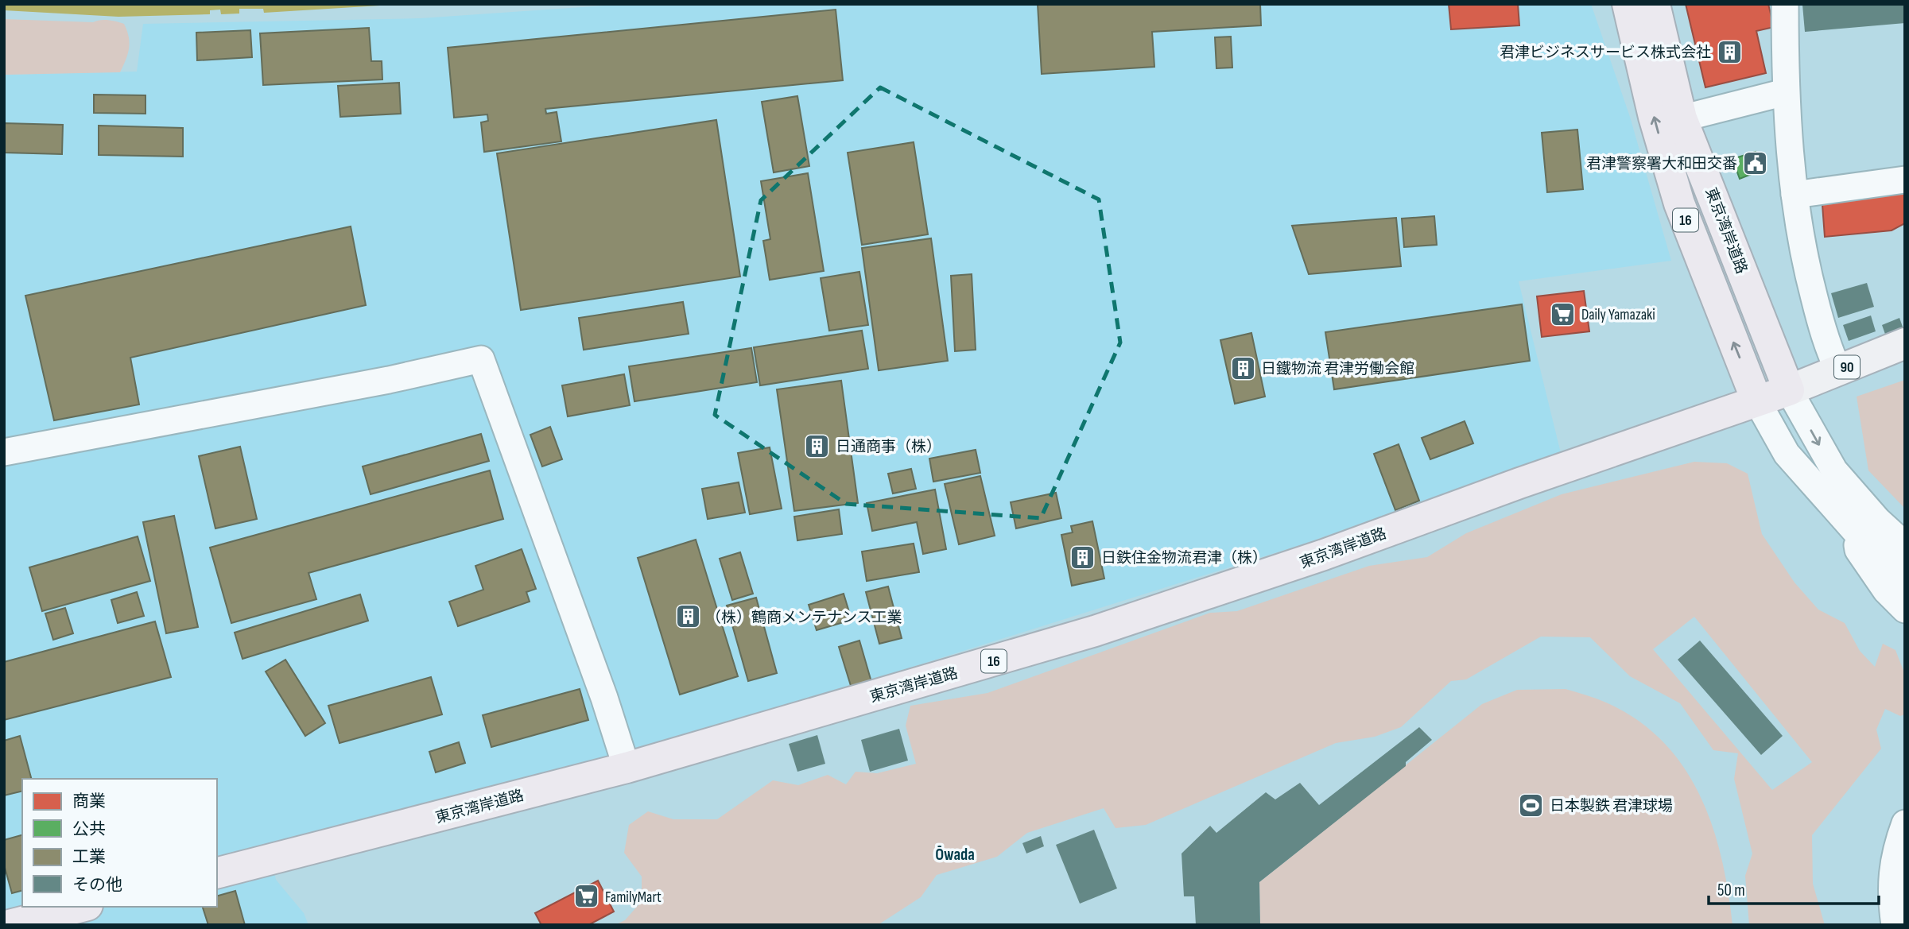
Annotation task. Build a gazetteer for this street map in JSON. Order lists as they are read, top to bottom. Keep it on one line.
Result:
{"streets":{"highway":["16","東京湾岸道路"],"main road":["90"]},"crossings":[["16","東京湾岸道路"],["東京湾岸道路","90"]],"districts":["Ōwada"],"places":{"building":["君津ビジネスサービス株式会社","日鐵物流 君津労働会館","日通商事（株）","日鉄住金物流君津（株）","（株）鶴商メンテナンス工業"],"public building":["君津警察署大和田交番"],"supermarket":["Daily Yamazaki","FamilyMart"],"sports":["日本製鉄 君津球場"]},"legend":["商業","公共","工業","その他"],"scale_bar":"50 m"}
